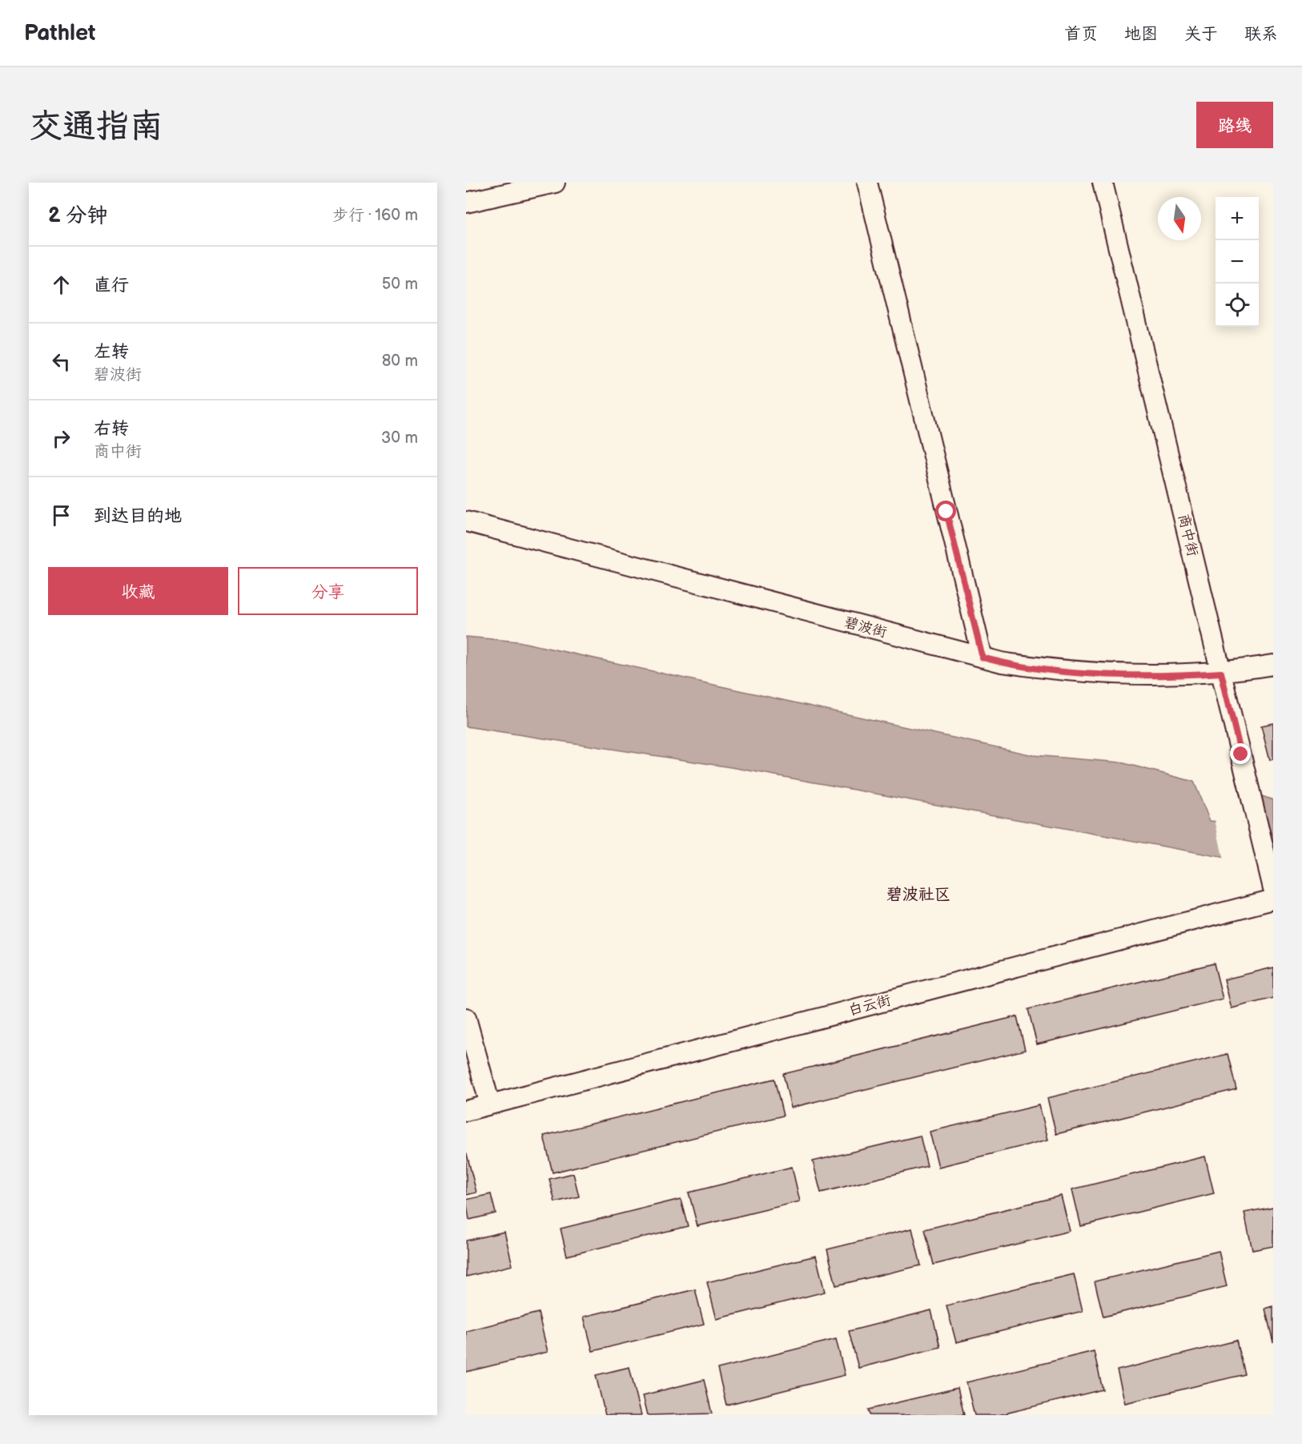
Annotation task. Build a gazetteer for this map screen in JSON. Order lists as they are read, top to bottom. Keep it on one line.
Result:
{"streets":{"street":["商中街","碧波街","白云街"]},"crossings":[["商中街","碧波街"]],"districts":["碧波社区"],"north":"bottom","page":{"header":"Pathlet","nav":["首页","地图","关于","联系"],"buttons":["路线",["收藏","分享"]],"title":"交通指南","heading":["2 分钟","步行 · 160 m"],"map_buttons":["+","−"],"list":[["直行","50 m"],["左转","碧波街","80 m"],["右转","商中街","30 m"],"到达目的地"]}}
